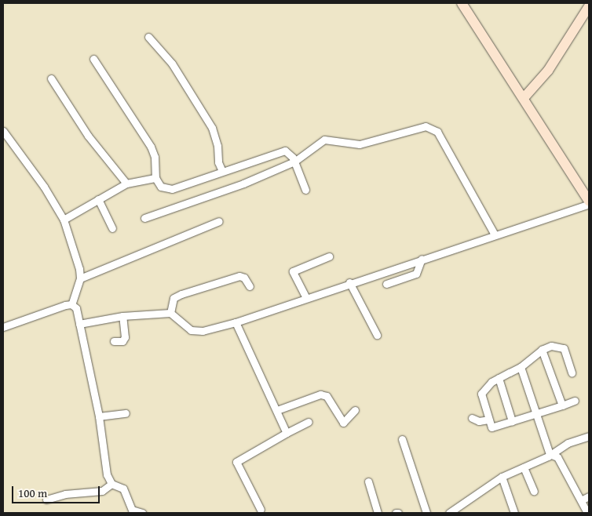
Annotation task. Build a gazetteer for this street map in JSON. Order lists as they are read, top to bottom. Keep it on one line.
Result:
{"scale_bar":"100 m"}
